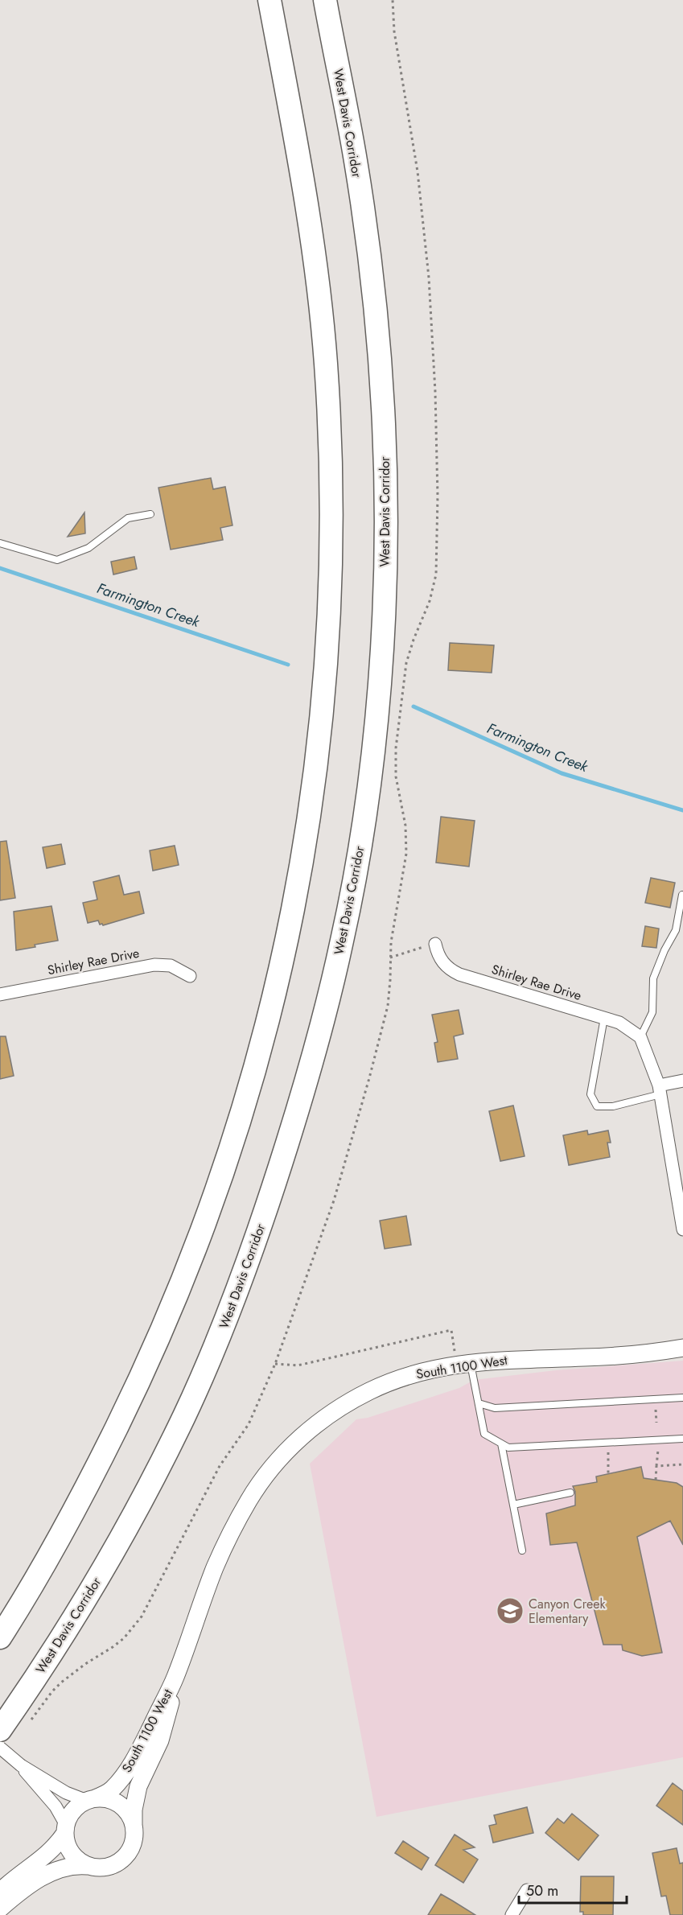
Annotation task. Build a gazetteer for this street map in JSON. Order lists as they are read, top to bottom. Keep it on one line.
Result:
{"streets":{"highway":["West Davis Corridor"],"street":["Shirley Rae Drive","South 1100 West"]},"water":["Farmington Creek"],"places":{"school or university":["Canyon Creek Elementary"]},"scale_bar":"50 m"}
